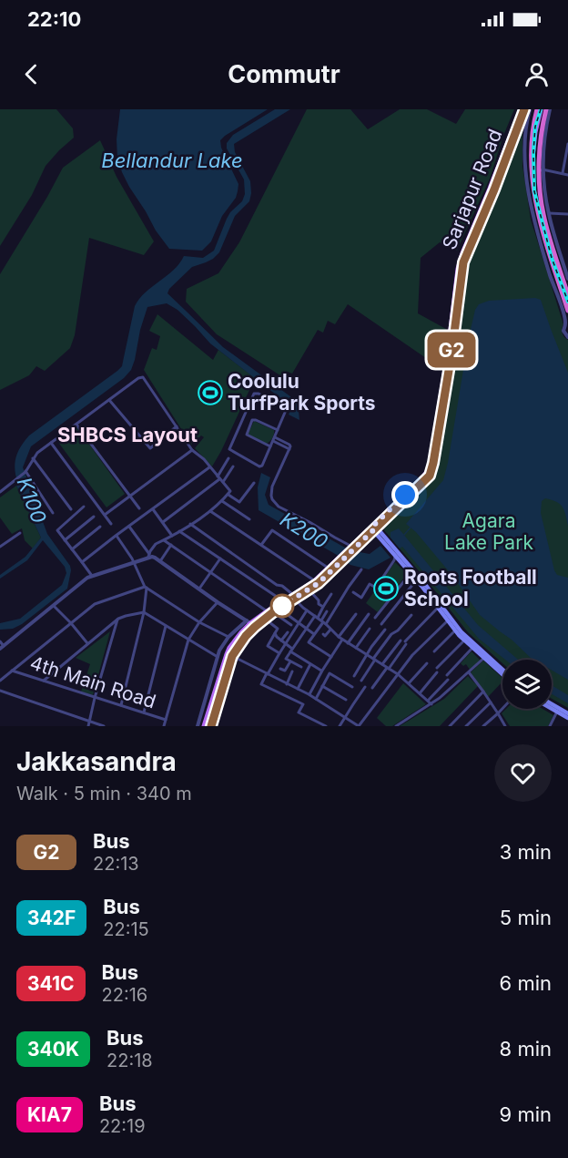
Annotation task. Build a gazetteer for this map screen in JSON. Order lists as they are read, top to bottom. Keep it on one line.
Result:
{"streets":{"main road":["Sarjapur Road"],"street":["4th Main Road"]},"districts":["SHBCS Layout"],"water":["Bellandur Lake","K100","K200"],"parks":["Agara Lake Park"],"places":{"sports":["Coolulu TurfPark Sports","Roots Football School"]},"lines":["bus line G2"],"page":{"status":"22:10","header":"Commutr","on_map":"G2","heading":["Jakkasandra","Walk · 5 min · 340 m"],"list":[{"mark":"G2","name":"Bus","note":"22:13","value":"3 min"},{"mark":"342F","name":"Bus","note":"22:15","value":"5 min"},{"mark":"341C","name":"Bus","note":"22:16","value":"6 min"},{"mark":"340K","name":"Bus","note":"22:18","value":"8 min"},{"mark":"KIA7","name":"Bus","note":"22:19","value":"9 min"}]}}
